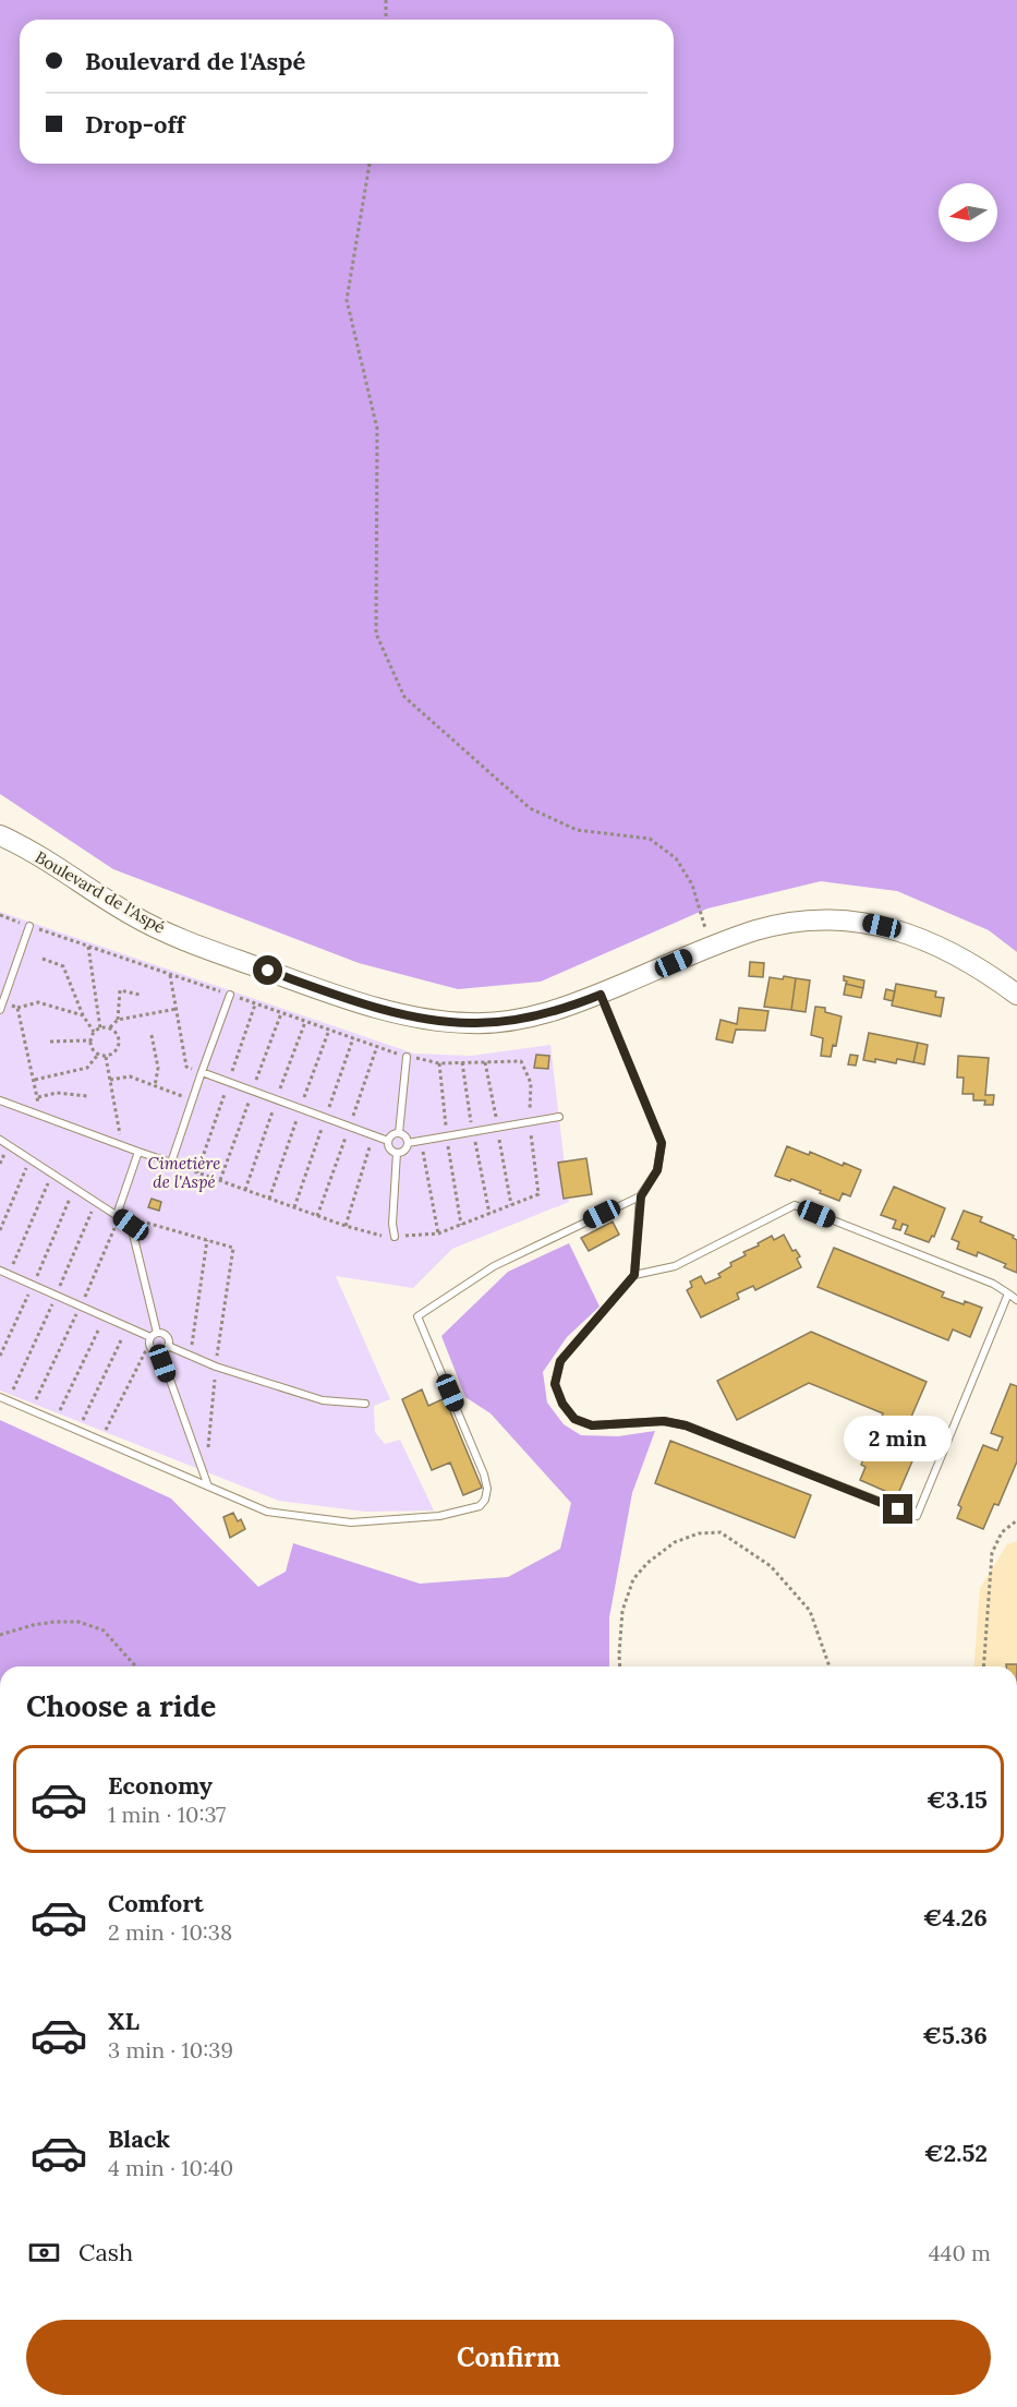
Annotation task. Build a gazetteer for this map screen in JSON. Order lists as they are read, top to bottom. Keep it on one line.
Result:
{"streets":{"main road":["Boulevard de l'Aspé"]},"parks":["Cimetière de l'Aspé"],"north":"left","page":{"banner":["Boulevard de l'Aspé","Drop-off"],"bubble":"2 min","heading":"Choose a ride","list":[{"name":"Economy","note":"1 min · 10:37","value":"€3.15"},{"name":"Comfort","note":"2 min · 10:38","value":"€4.26"},{"name":"XL","note":"3 min · 10:39","value":"€5.36"},{"name":"Black","note":"4 min · 10:40","value":"€2.52"}],"pay":["Cash","440 m"],"buttons":"Confirm"}}
